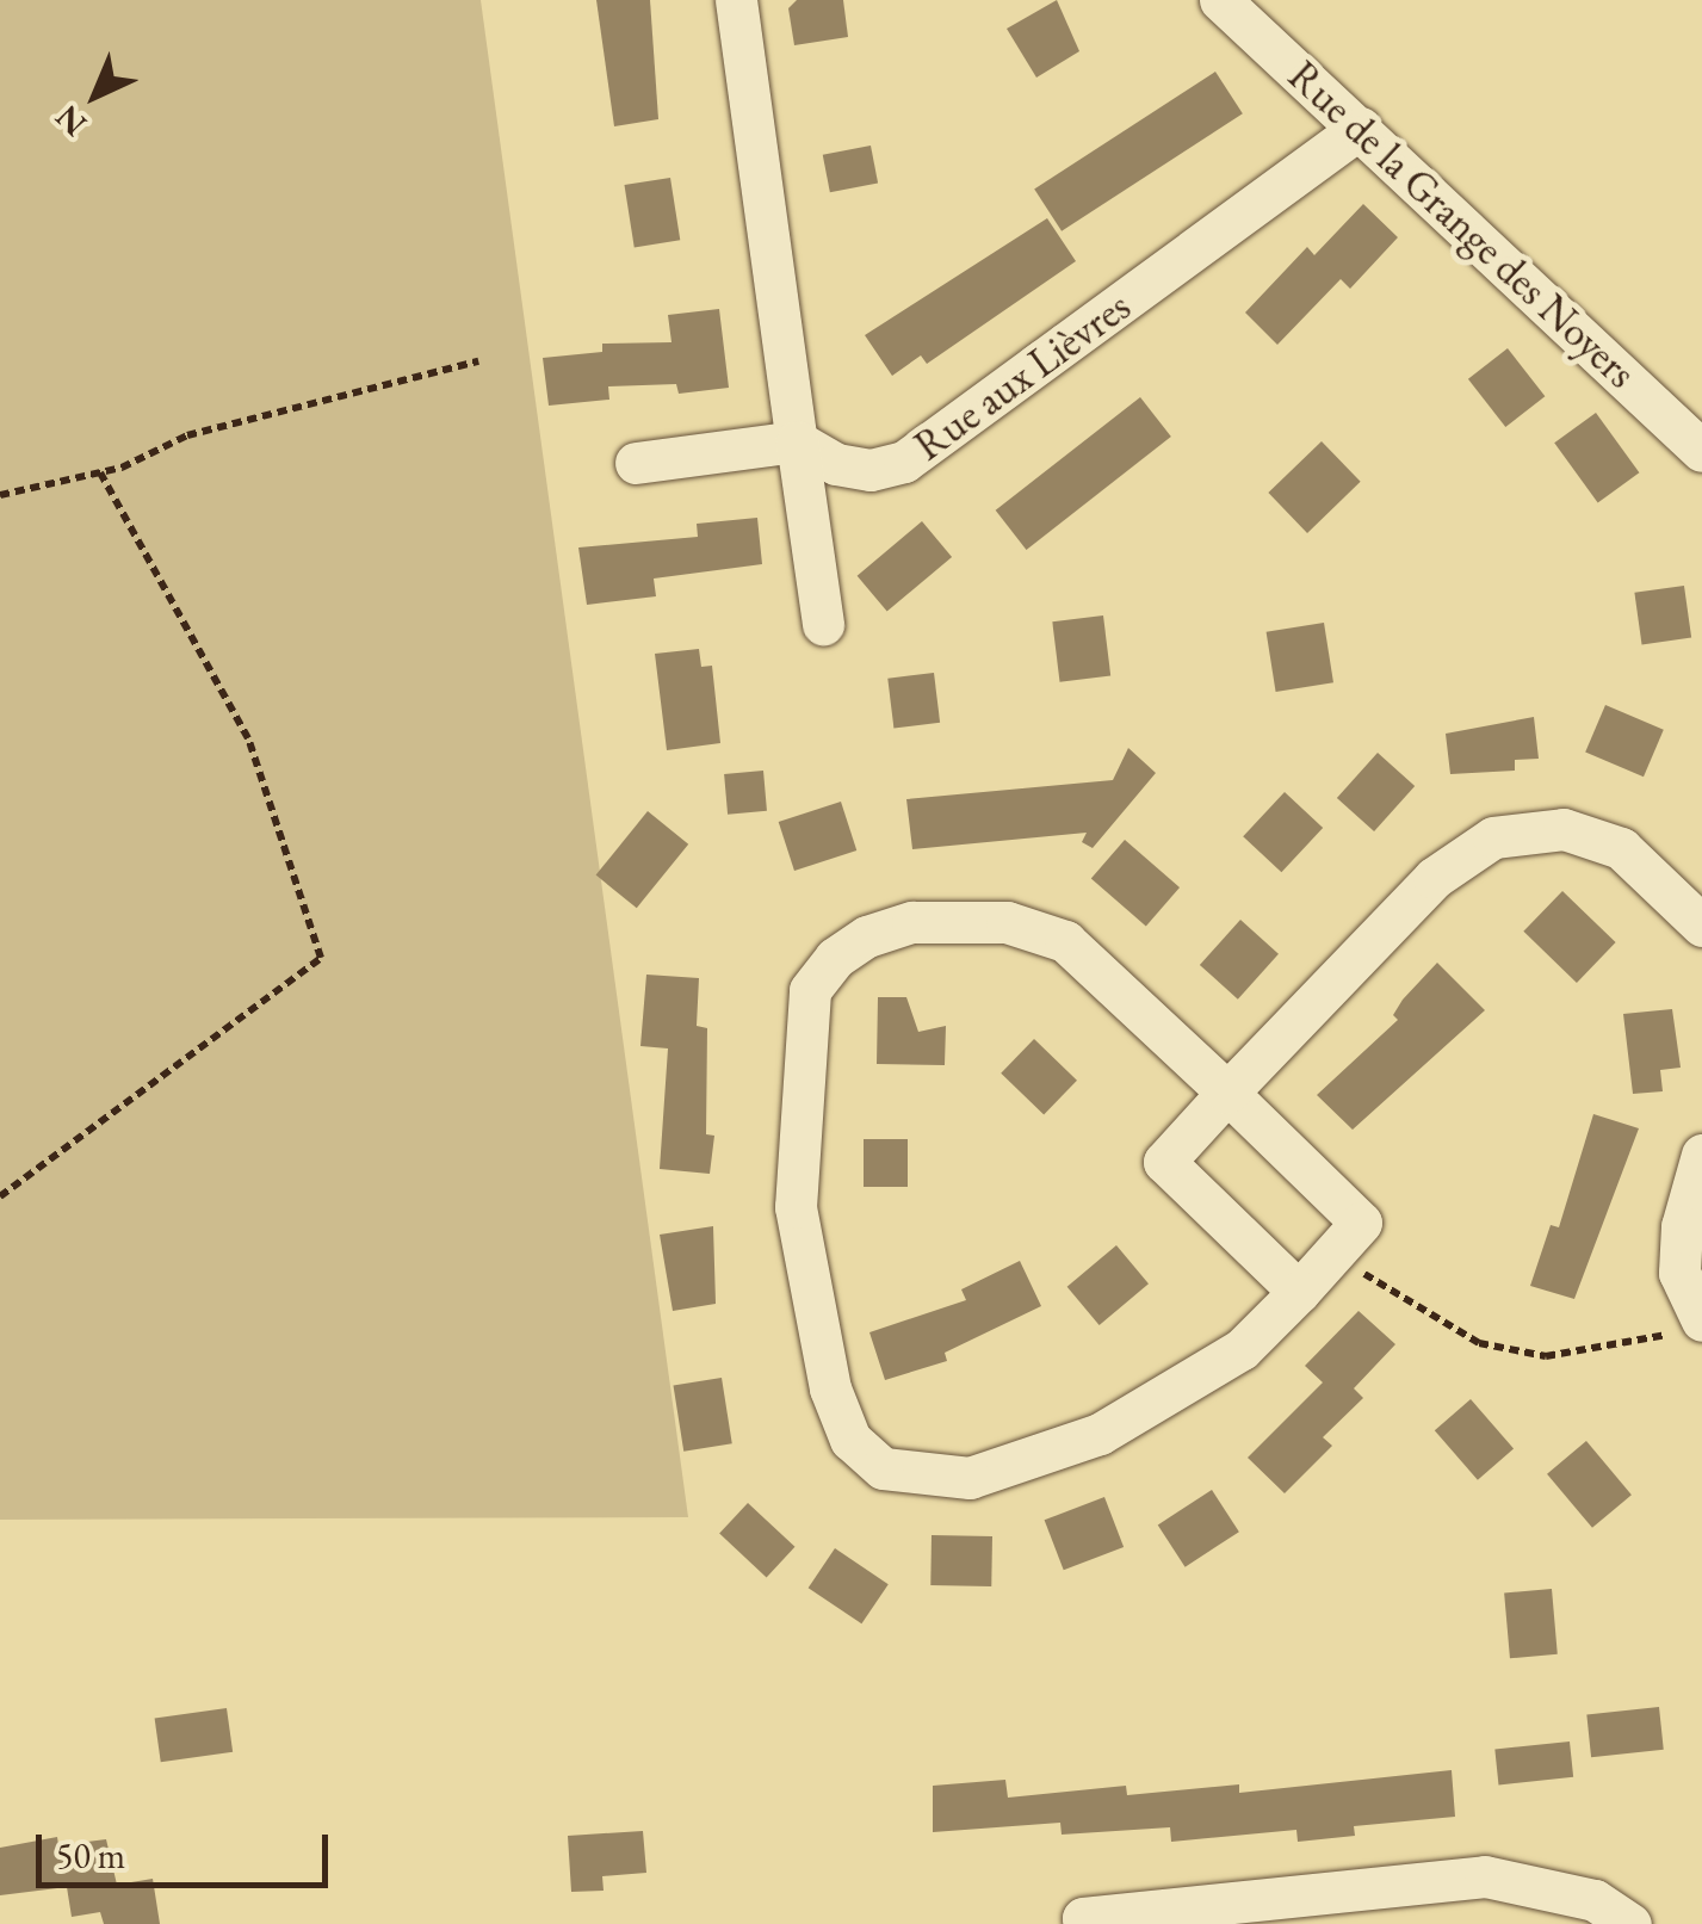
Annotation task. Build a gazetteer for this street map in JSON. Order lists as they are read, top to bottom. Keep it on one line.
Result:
{"streets":{"street":["Rue de la Grange des Noyers","Rue aux Lièvres"]},"crossings":[["Rue de la Grange des Noyers","Rue aux Lièvres"]],"scale_bar":"50 m","north":"bottom left"}
